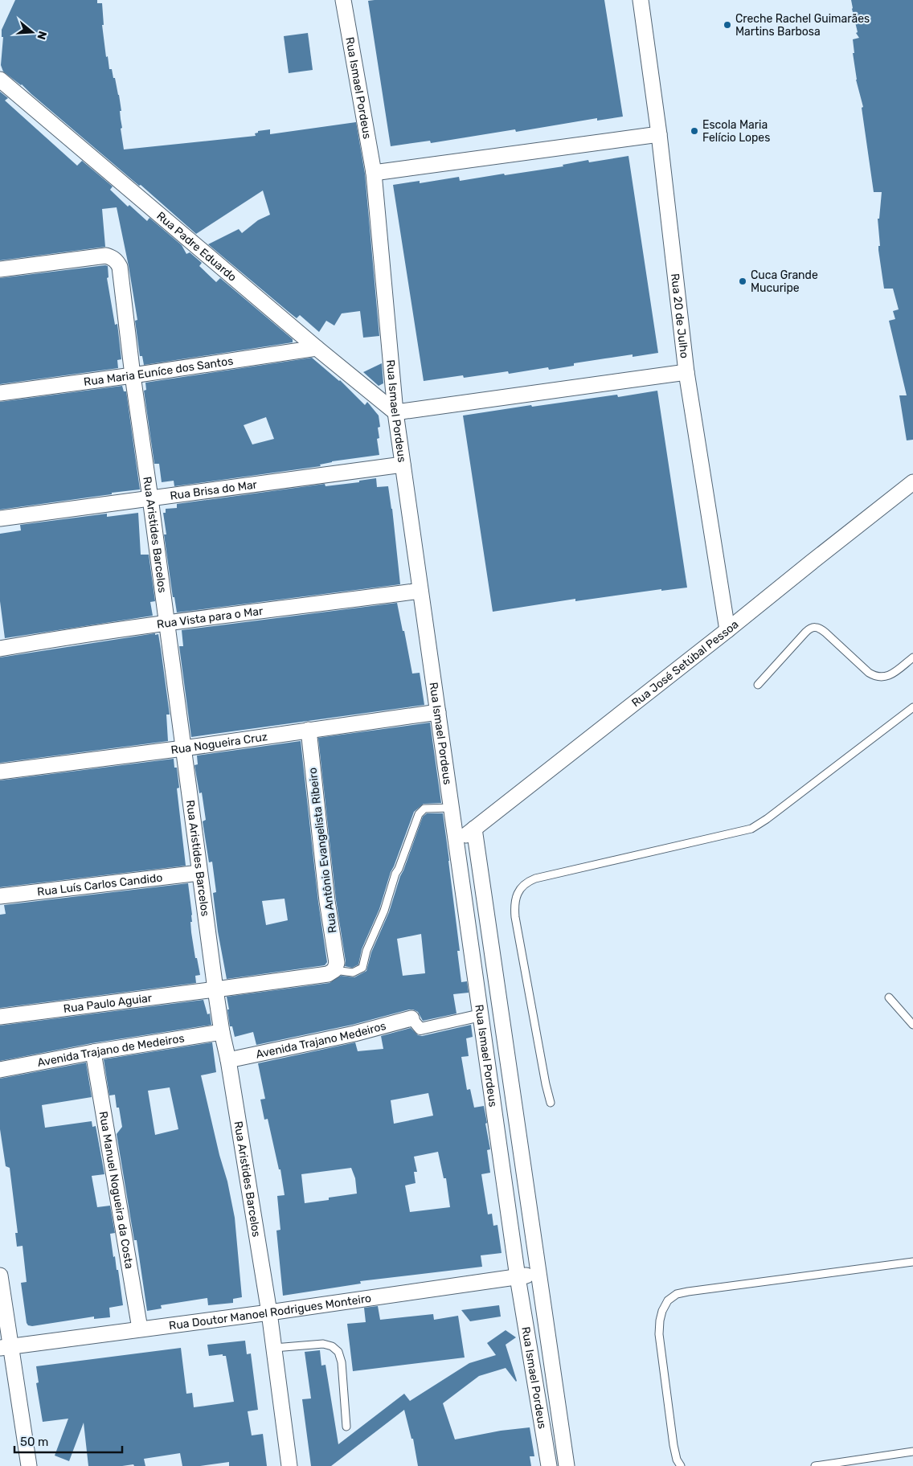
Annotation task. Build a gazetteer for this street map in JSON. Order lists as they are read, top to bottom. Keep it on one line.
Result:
{"streets":{"street":["Rua Ismael Pordeus","Rua Padre Eduardo","Rua 20 de Julho","Rua Maria Euníce dos Santos","Rua Brisa do Mar","Rua Aristides Barcelos","Rua Vista para o Mar","Rua José Setúbal Pessoa","Rua Nogueira Cruz","Rua Antônio Evangelista Ribeiro","Rua Luís Carlos Candido","Rua Paulo Aguiar","Avenida Trajano Medeiros","Avenida Trajano de Medeiros","Rua Manuel Nogueira da Costa","Rua Doutor Manoel Rodrigues Monteiro"]},"crossings":[["Rua Ismael Pordeus","Rua Padre Eduardo"],["Rua Ismael Pordeus","Rua Brisa do Mar"],["Rua Ismael Pordeus","Rua Vista para o Mar"],["Rua Ismael Pordeus","Rua José Setúbal Pessoa"],["Rua Ismael Pordeus","Rua Nogueira Cruz"],["Rua Ismael Pordeus","Rua Doutor Manoel Rodrigues Monteiro"],["Rua Padre Eduardo","Rua Maria Euníce dos Santos"],["Rua 20 de Julho","Rua José Setúbal Pessoa"],["Rua Maria Euníce dos Santos","Rua Aristides Barcelos"],["Rua Brisa do Mar","Rua Aristides Barcelos"],["Rua Aristides Barcelos","Rua Vista para o Mar"],["Rua Aristides Barcelos","Rua Nogueira Cruz"],["Rua Aristides Barcelos","Rua Luís Carlos Candido"],["Rua Aristides Barcelos","Rua Paulo Aguiar"],["Rua Aristides Barcelos","Avenida Trajano Medeiros"],["Rua Aristides Barcelos","Avenida Trajano de Medeiros"],["Rua Aristides Barcelos","Rua Doutor Manoel Rodrigues Monteiro"],["Rua Nogueira Cruz","Rua Antônio Evangelista Ribeiro"],["Rua Antônio Evangelista Ribeiro","Rua Paulo Aguiar"],["Avenida Trajano de Medeiros","Rua Manuel Nogueira da Costa"],["Rua Manuel Nogueira da Costa","Rua Doutor Manoel Rodrigues Monteiro"]],"places":["Creche Rachel Guimarães Martins Barbosa","Escola Maria Felício Lopes","Cuca Grande Mucuripe"],"scale_bar":"50 m","north":"right"}
